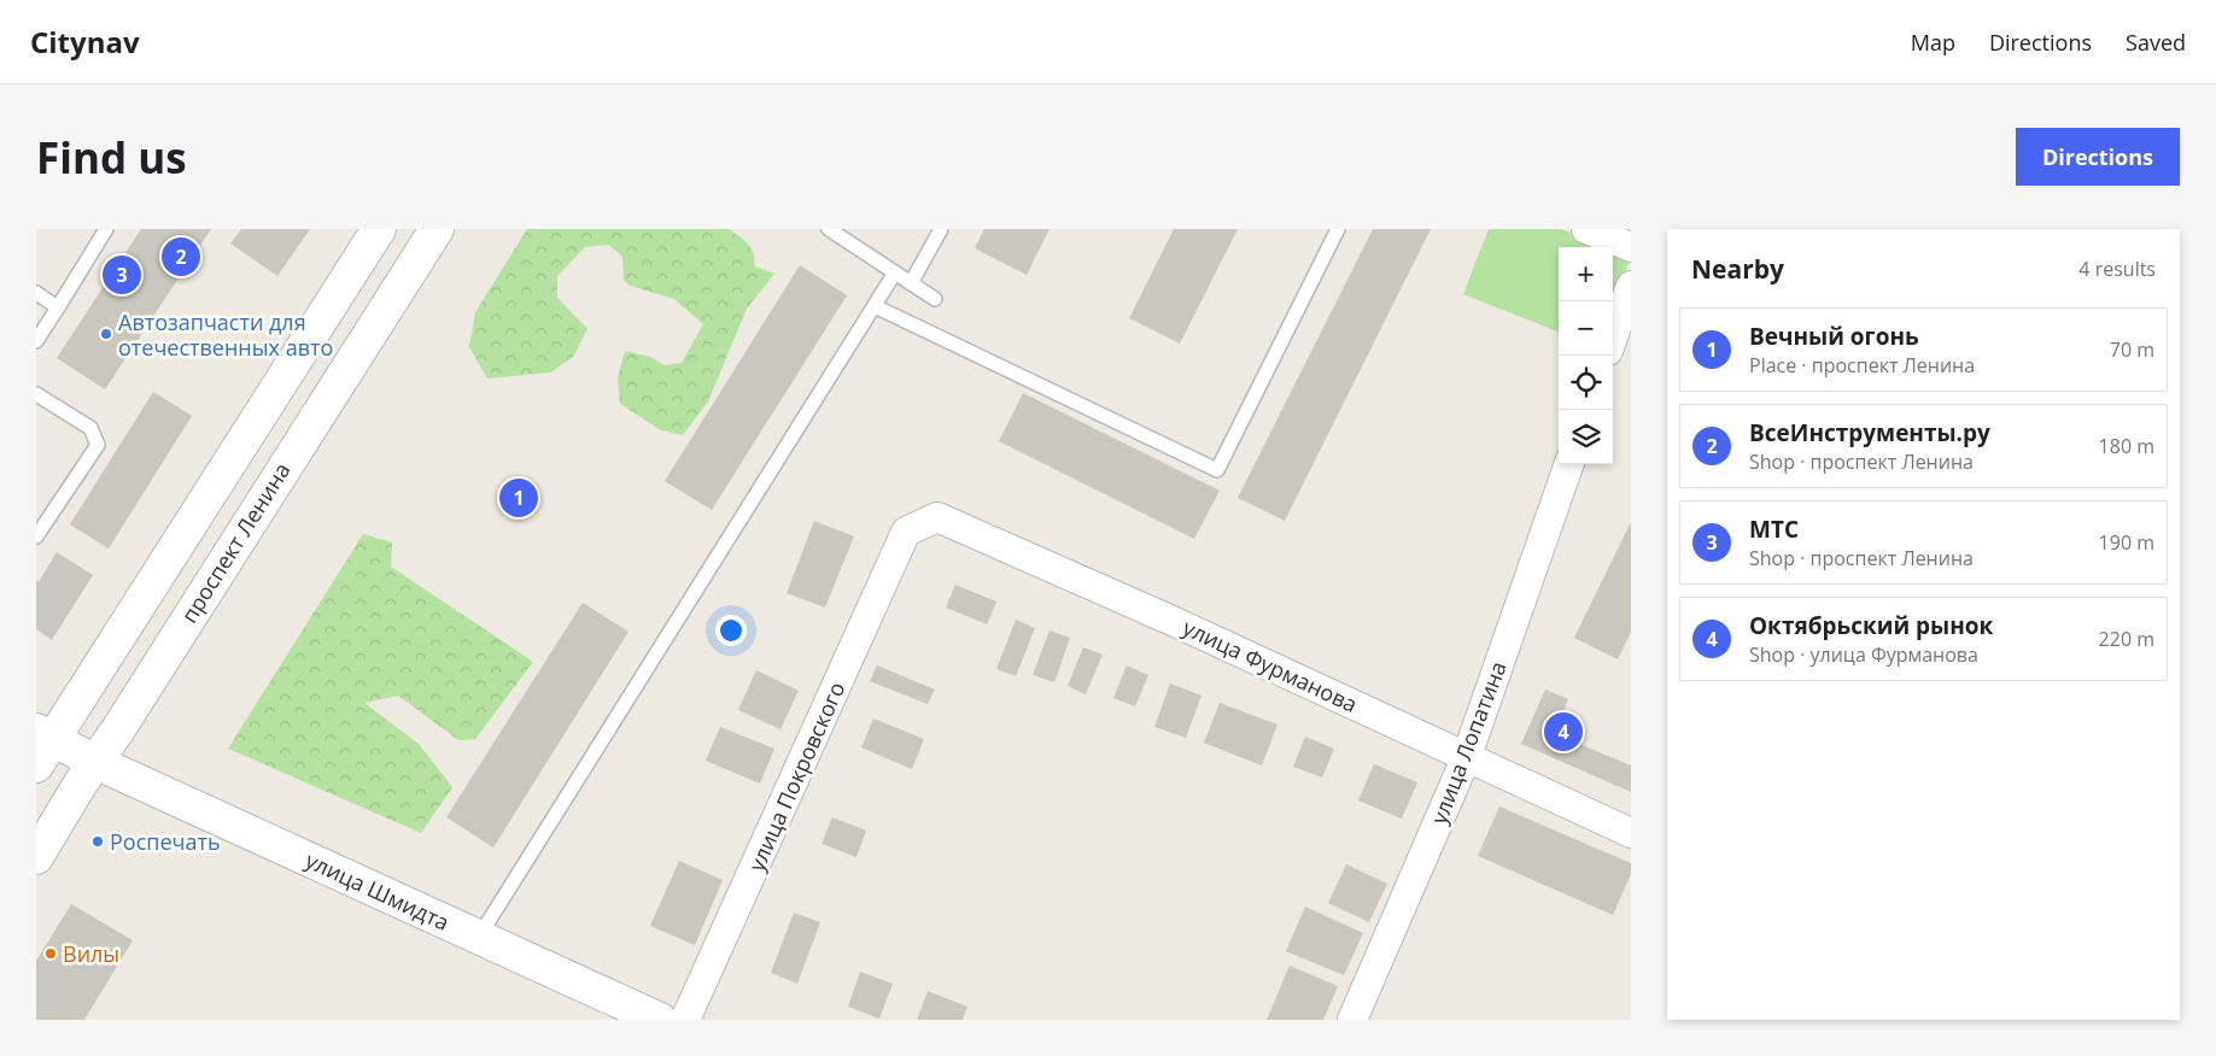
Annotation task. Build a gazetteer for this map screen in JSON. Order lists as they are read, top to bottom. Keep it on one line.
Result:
{"streets":{"main road":["проспект Ленина","улица Шмидта"],"street":["улица Фурманова","улица Лопатина","улица Покровского"]},"crossings":[["проспект Ленина","улица Шмидта"],["улица Фурманова","улица Лопатина"],["улица Фурманова","улица Покровского"]],"places":["Автозапчасти для отечественных авто","Роспечать","Вилы"],"page":{"header":"Citynav","nav":["Map","Directions","Saved"],"buttons":"Directions","title":"Find us","heading":["Nearby","4 results"],"pins":["2","3","1","4"],"map_buttons":["+","−"],"list":[{"mark":"1","name":"Вечный огонь","note":"Place · проспект Ленина","value":"70 m"},{"mark":"2","name":"ВсеИнструменты.ру","note":"Shop · проспект Ленина","value":"180 m"},{"mark":"3","name":"МТС","note":"Shop · проспект Ленина","value":"190 m"},{"mark":"4","name":"Октябрьский рынок","note":"Shop · улица Фурманова","value":"220 m"}]}}
